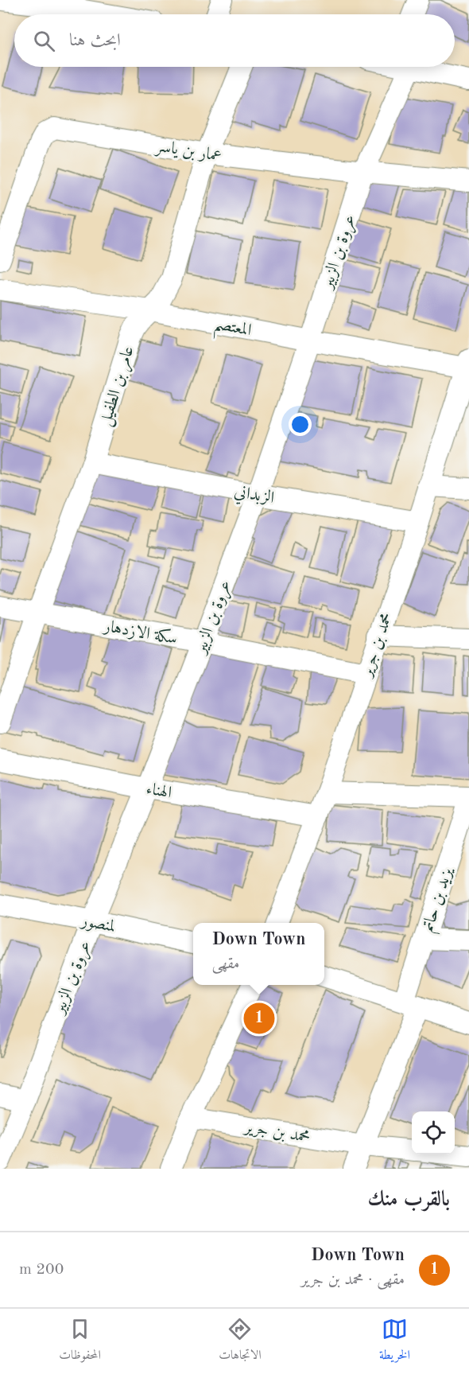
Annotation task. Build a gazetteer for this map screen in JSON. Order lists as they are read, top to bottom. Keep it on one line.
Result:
{"streets":{"street":["عمار بن ياسر","عروة بن الزبير","المعتصم","عامر بن الطفيل","الزبداني","سكة الازدهار","محمد بن جرير","الهناء","يزيد بن حاتم","لمنصور"]},"crossings":[["عمار بن ياسر","عروة بن الزبير"],["عمار بن ياسر","عامر بن الطفيل"],["عروة بن الزبير","المعتصم"],["عروة بن الزبير","الزبداني"],["عروة بن الزبير","سكة الازدهار"],["عروة بن الزبير","الهناء"],["عروة بن الزبير","لمنصور"],["المعتصم","عامر بن الطفيل"],["المعتصم","محمد بن جرير"],["عامر بن الطفيل","الزبداني"],["عامر بن الطفيل","سكة الازدهار"],["الزبداني","محمد بن جرير"],["سكة الازدهار","محمد بن جرير"],["محمد بن جرير","الهناء"],["محمد بن جرير","يزيد بن حاتم"]],"page":{"search":"ابحث هنا","popup":["Down Town","مقهى"],"pins":"1","heading":"بالقرب منك","list":[{"mark":"1","name":"Down Town","note":"مقهى · محمد بن جرير","value":"200 m"}],"nav":["الخريطة","الاتجاهات","المحفوظات"]}}
